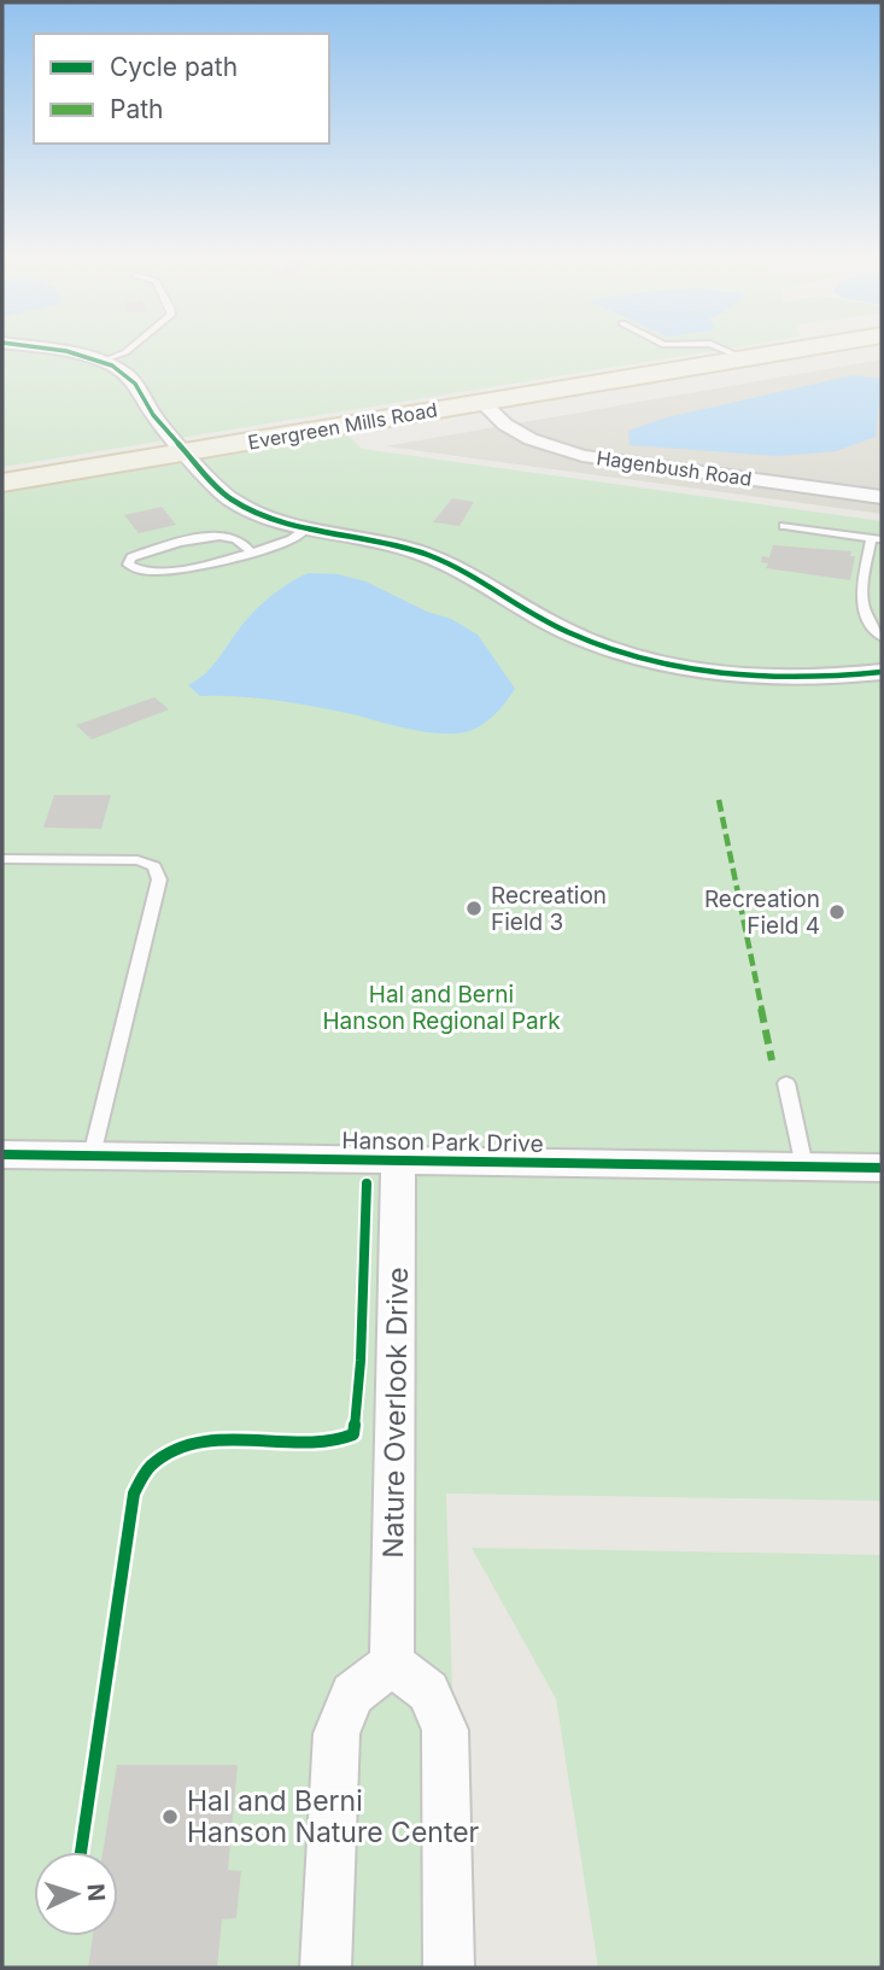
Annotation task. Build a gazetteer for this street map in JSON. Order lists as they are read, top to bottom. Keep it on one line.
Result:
{"streets":{"main road":["Evergreen Mills Road"],"street":["Hagenbush Road","Hanson Park Drive","Nature Overlook Drive"]},"crossings":[["Evergreen Mills Road","Hagenbush Road"],["Hanson Park Drive","Nature Overlook Drive"]],"parks":["Hal and Berni Hanson Regional Park"],"places":["Recreation Field 3","Recreation Field 4","Hal and Berni Hanson Nature Center"],"legend":["Cycle path","Path"],"north":"right"}
